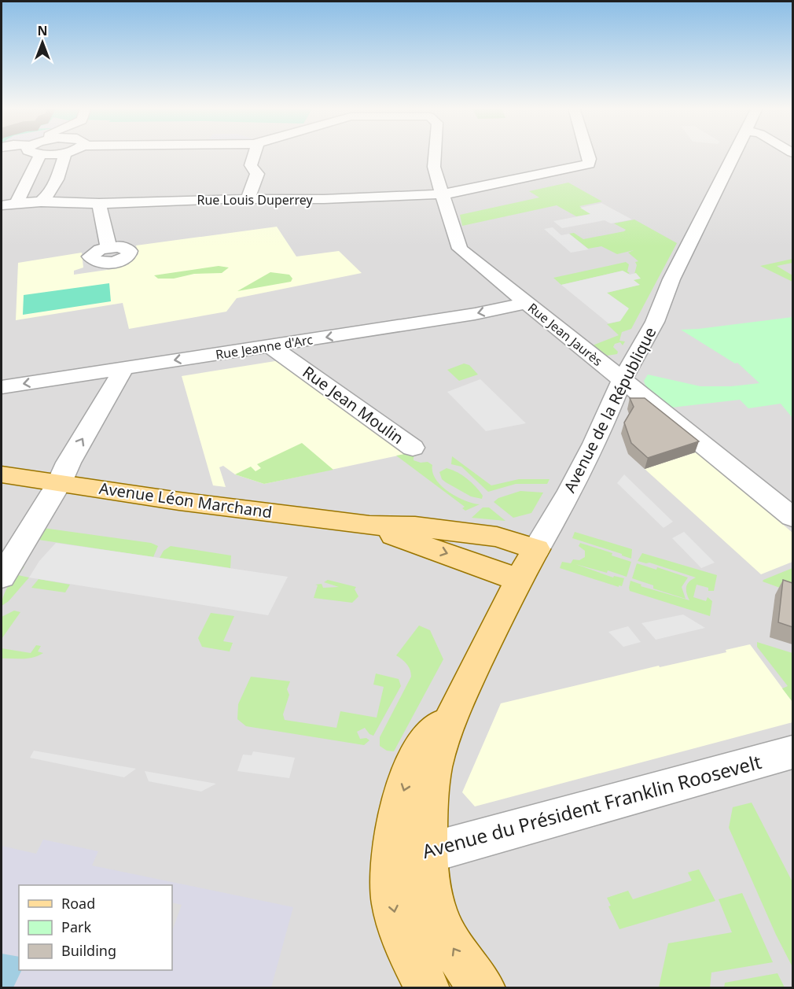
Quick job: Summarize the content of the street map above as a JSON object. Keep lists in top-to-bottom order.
{
  "streets": {
    "main road": ["Avenue de la République", "Avenue Léon Marchand"],
    "street": [
      "Rue Louis Duperrey",
      "Rue Jean Jaurès",
      "Rue Jeanne d'Arc",
      "Rue Jean Moulin",
      "Avenue du Président Franklin Roosevelt"
    ]
  },
  "crossings": [
    ["Rue Louis Duperrey", "Rue Jean Jaurès"],
    ["Rue Jean Jaurès", "Rue Jeanne d'Arc"],
    ["Rue Jean Jaurès", "Avenue de la République"],
    ["Rue Jeanne d'Arc", "Rue Jean Moulin"],
    ["Avenue de la République", "Avenue Léon Marchand"],
    ["Avenue de la République", "Avenue du Président Franklin Roosevelt"]
  ],
  "one_way": ["Rue Jeanne d'Arc"],
  "legend": ["Road", "Park", "Building"],
  "north": "top"
}
